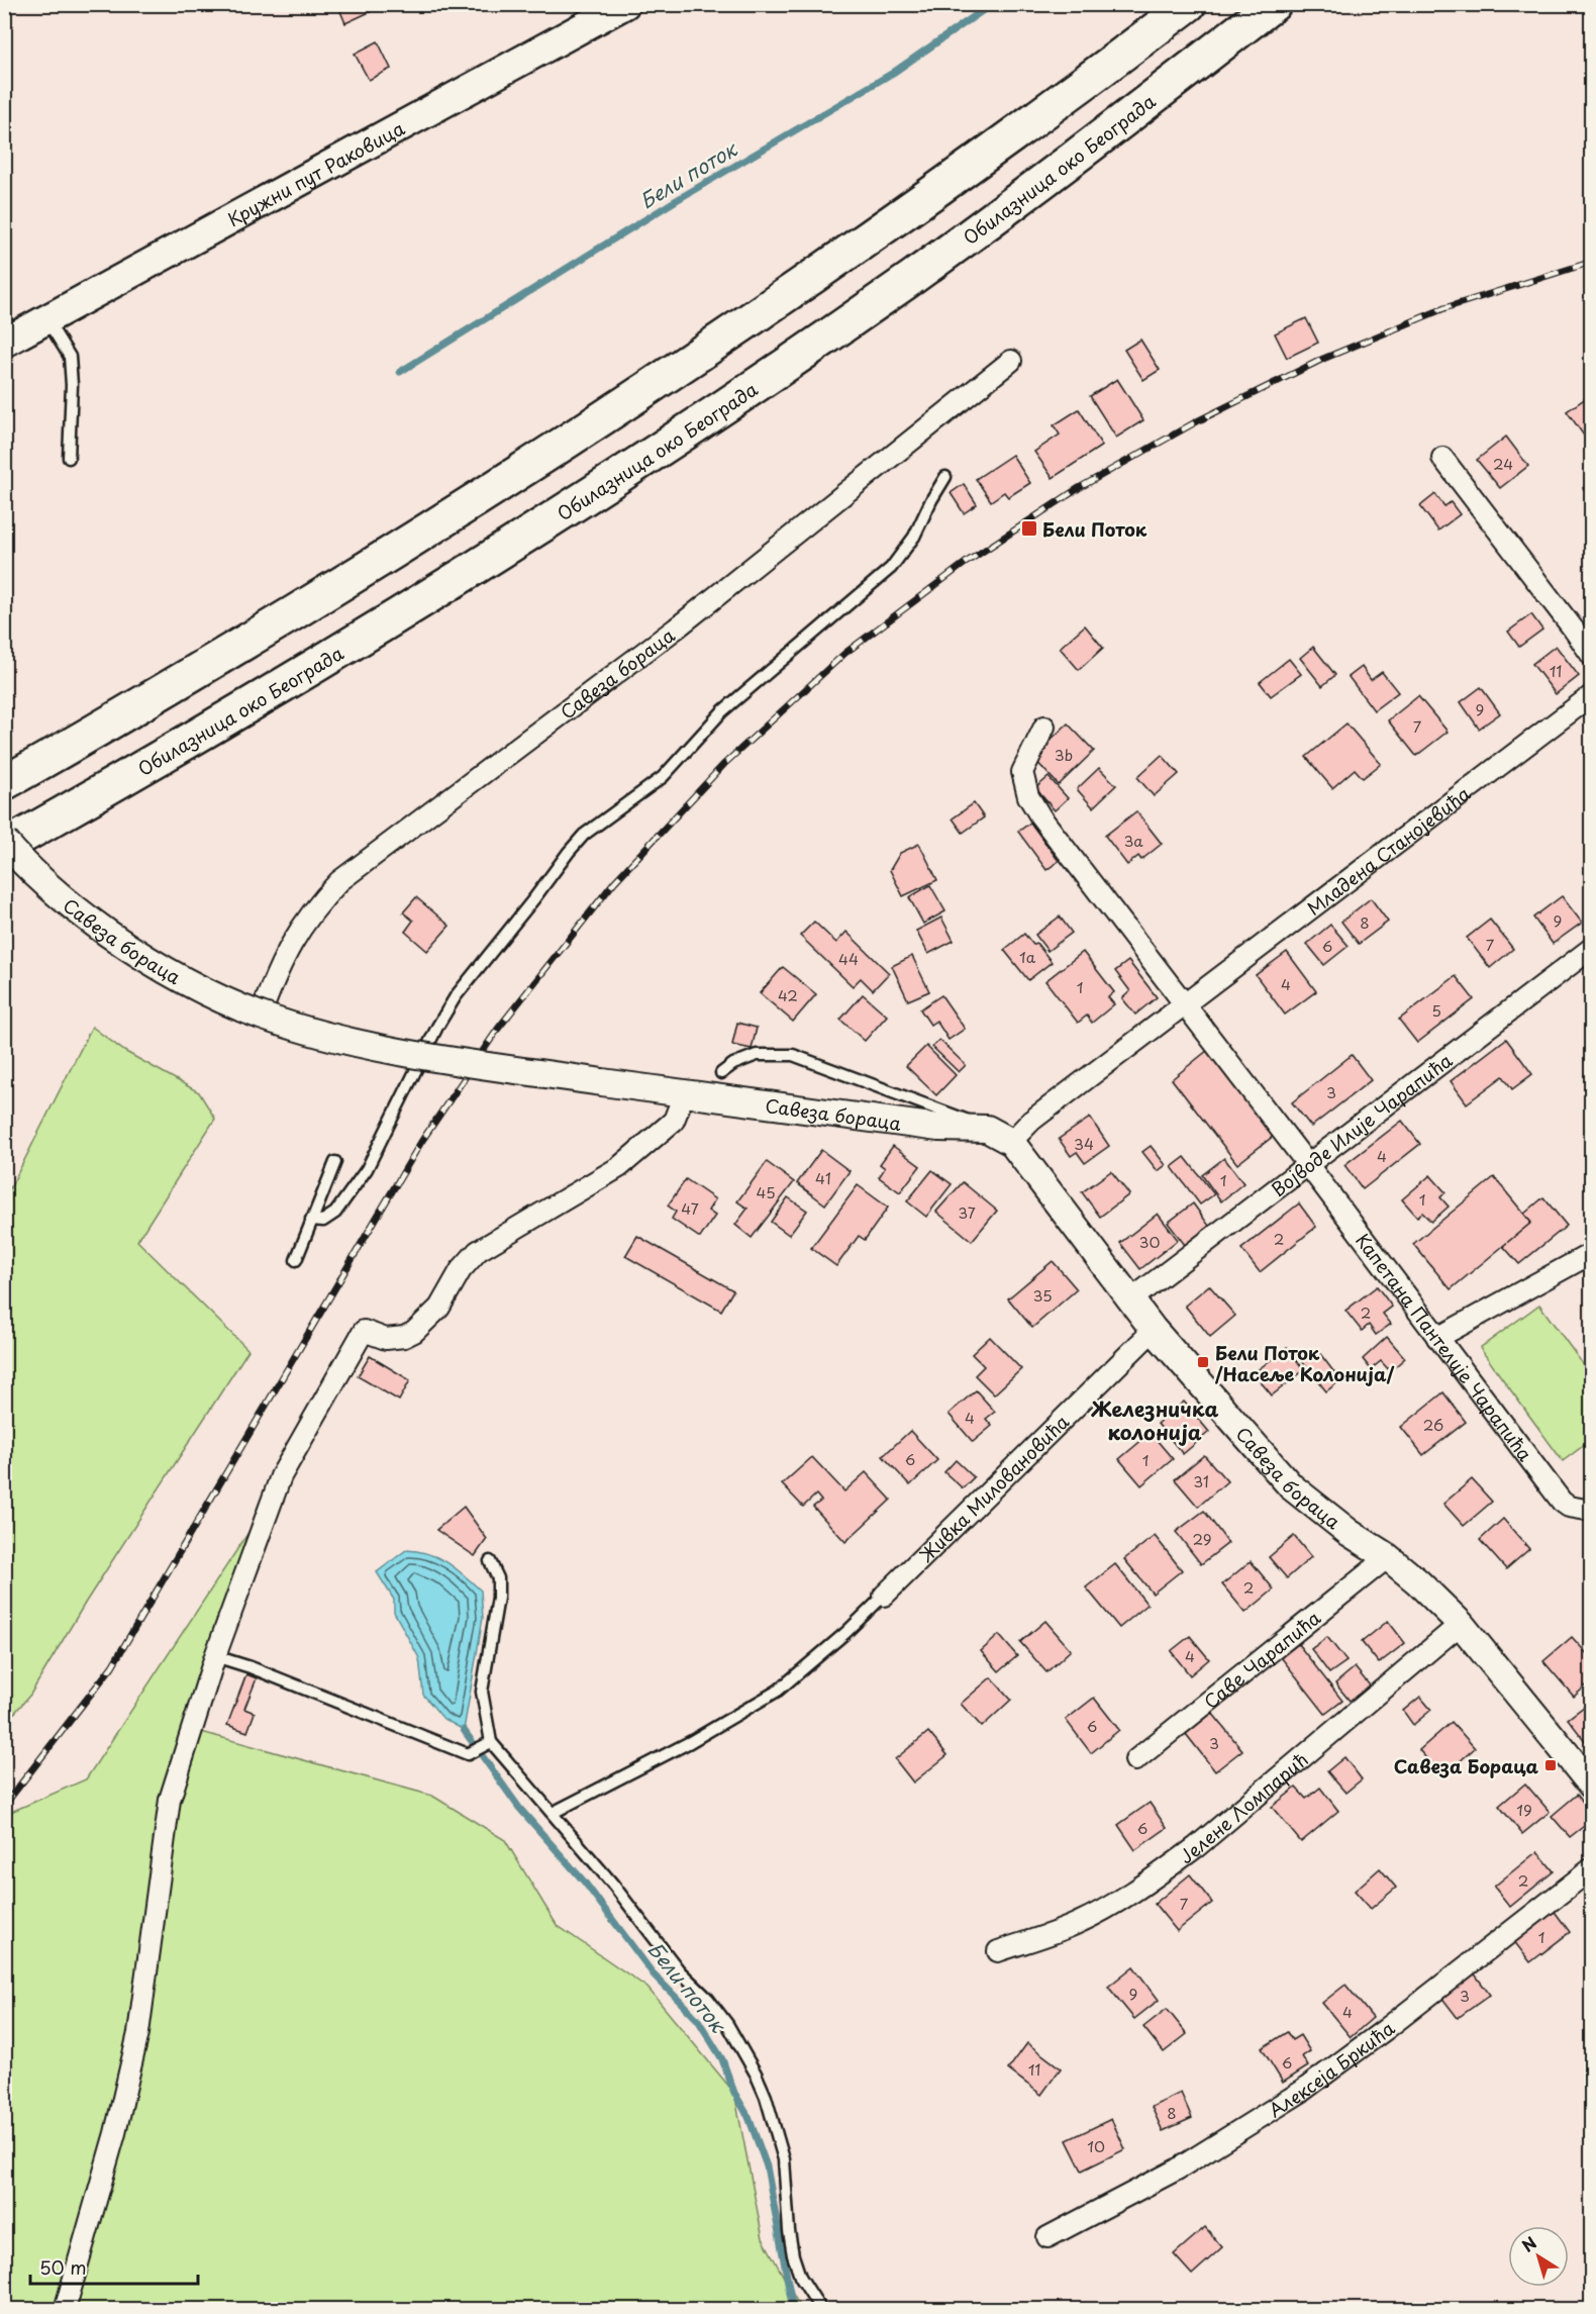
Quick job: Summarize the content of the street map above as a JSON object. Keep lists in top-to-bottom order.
{
  "streets": {
    "highway": ["Обилазница око Београда"],
    "main road": ["Кружни пут Раковица"],
    "street": [
      "Савеза бораца",
      "Младена Станојевића",
      "Војводе Илије Чарапића",
      "Капетана Пантелије Чарапића",
      "Живка Миловановића",
      "Саве Чарапића",
      "Јелене Ломпарић",
      "Алексеја Бркића"
    ]
  },
  "crossings": [
    ["Савеза бораца", "Младена Станојевића"],
    ["Савеза бораца", "Војводе Илије Чарапића"],
    ["Савеза бораца", "Живка Миловановића"],
    ["Савеза бораца", "Саве Чарапића"],
    ["Савеза бораца", "Јелене Ломпарић"],
    ["Младена Станојевића", "Капетана Пантелије Чарапића"],
    ["Војводе Илије Чарапића", "Капетана Пантелије Чарапића"]
  ],
  "districts": ["Железничка колонија"],
  "water": ["Бели поток"],
  "places": {
    "transit": ["Бели Поток", "Бели Поток /Насеље Колонија/", "Савеза Бораца"]
  },
  "house_numbers": [
    "24",
    "11",
    "9",
    "7",
    "3b",
    "3a",
    "9",
    "8",
    "7",
    "6",
    "1a",
    "44",
    "4",
    "1",
    "42",
    "5",
    "3",
    "34",
    "4",
    "41",
    "1",
    "45",
    "1",
    "47",
    "37",
    "2",
    "30",
    "35",
    "2",
    "4",
    "26",
    "6",
    "1",
    "31",
    "29",
    "2",
    "4",
    "6",
    "3",
    "19",
    "6",
    "2",
    "7",
    "1",
    "9",
    "3",
    "4",
    "6",
    "11",
    "8",
    "10"
  ],
  "scale_bar": "50 m",
  "north": "top left"
}
